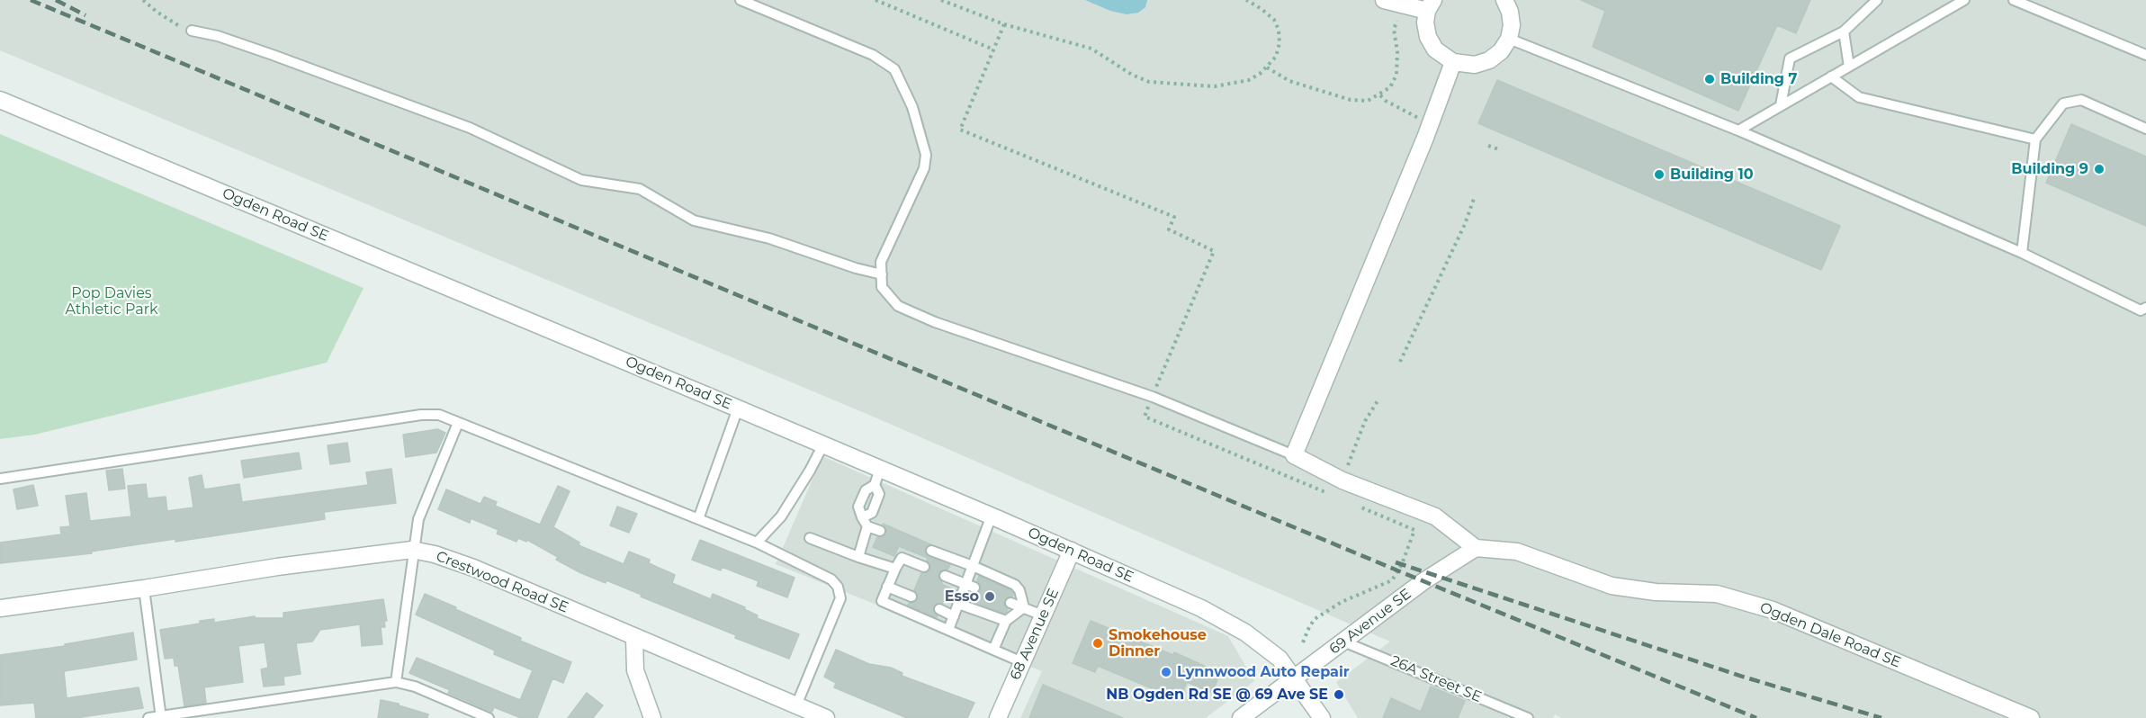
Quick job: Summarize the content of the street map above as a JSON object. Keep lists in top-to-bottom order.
{
  "streets": {
    "street": [
      "Ogden Road SE",
      "Crestwood Road SE",
      "69 Avenue SE",
      "68 Avenue SE",
      "Ogden Dale Road SE"
    ],
    "lane": ["26A Street SE"]
  },
  "crossings": [
    ["Ogden Road SE", "69 Avenue SE"],
    ["Ogden Road SE", "68 Avenue SE"],
    ["69 Avenue SE", "Ogden Dale Road SE"],
    ["69 Avenue SE", "26A Street SE"]
  ],
  "parks": ["Pop Davies Athletic Park"],
  "places": [
    "Building 7",
    "Building 9",
    "Building 10",
    "Esso",
    "Smokehouse Dinner",
    "Lynnwood Auto Repair",
    "NB Ogden Rd SE @ 69 Ave SE"
  ]
}
